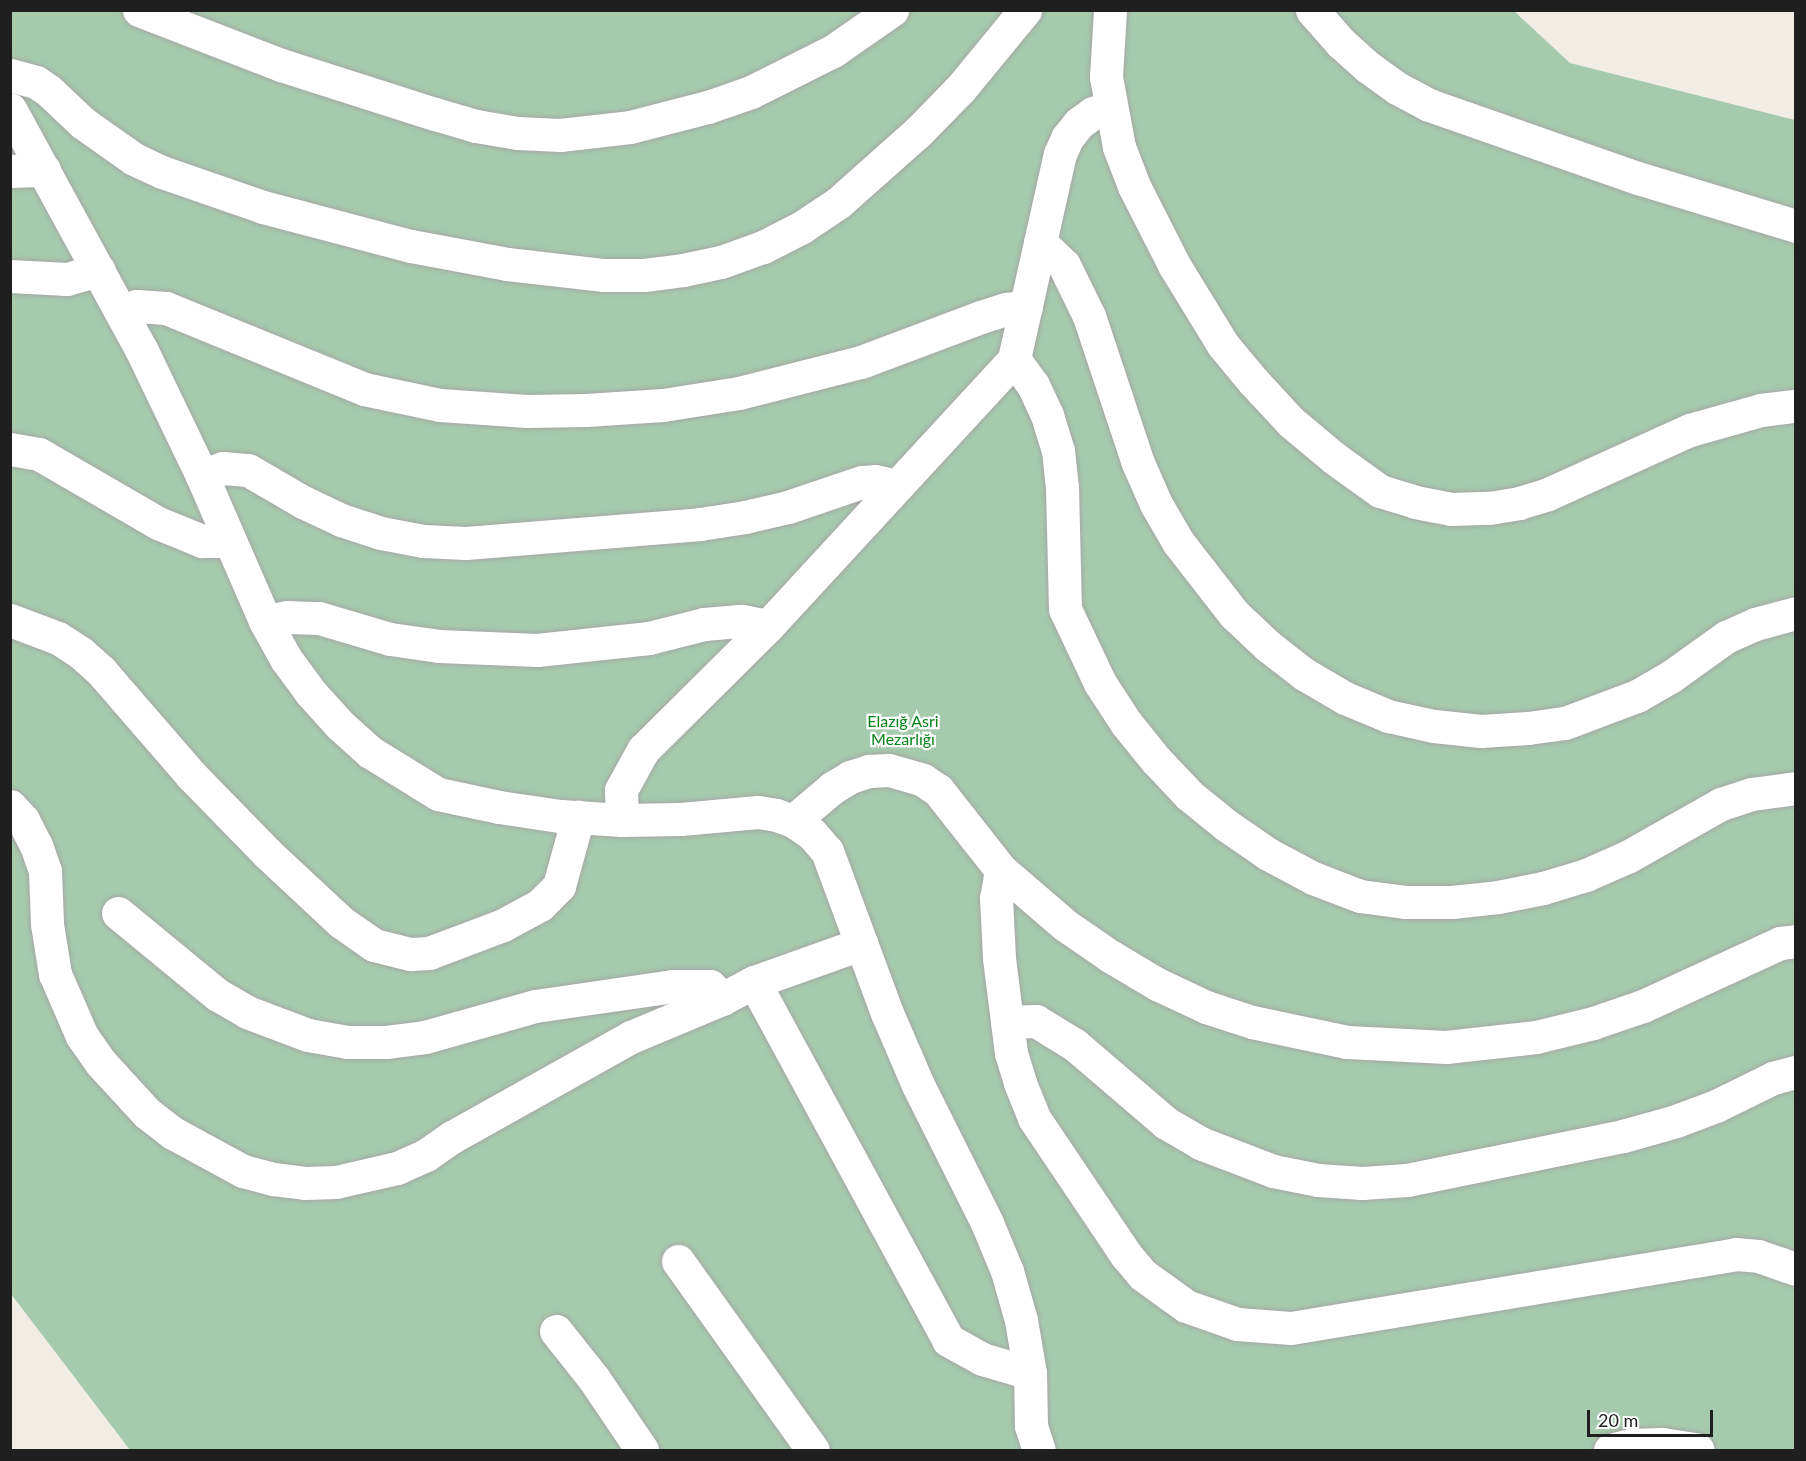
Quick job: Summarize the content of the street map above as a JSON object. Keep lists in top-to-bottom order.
{
  "parks": ["Elazığ Asri Mezarlığı"],
  "scale_bar": "20 m"
}
